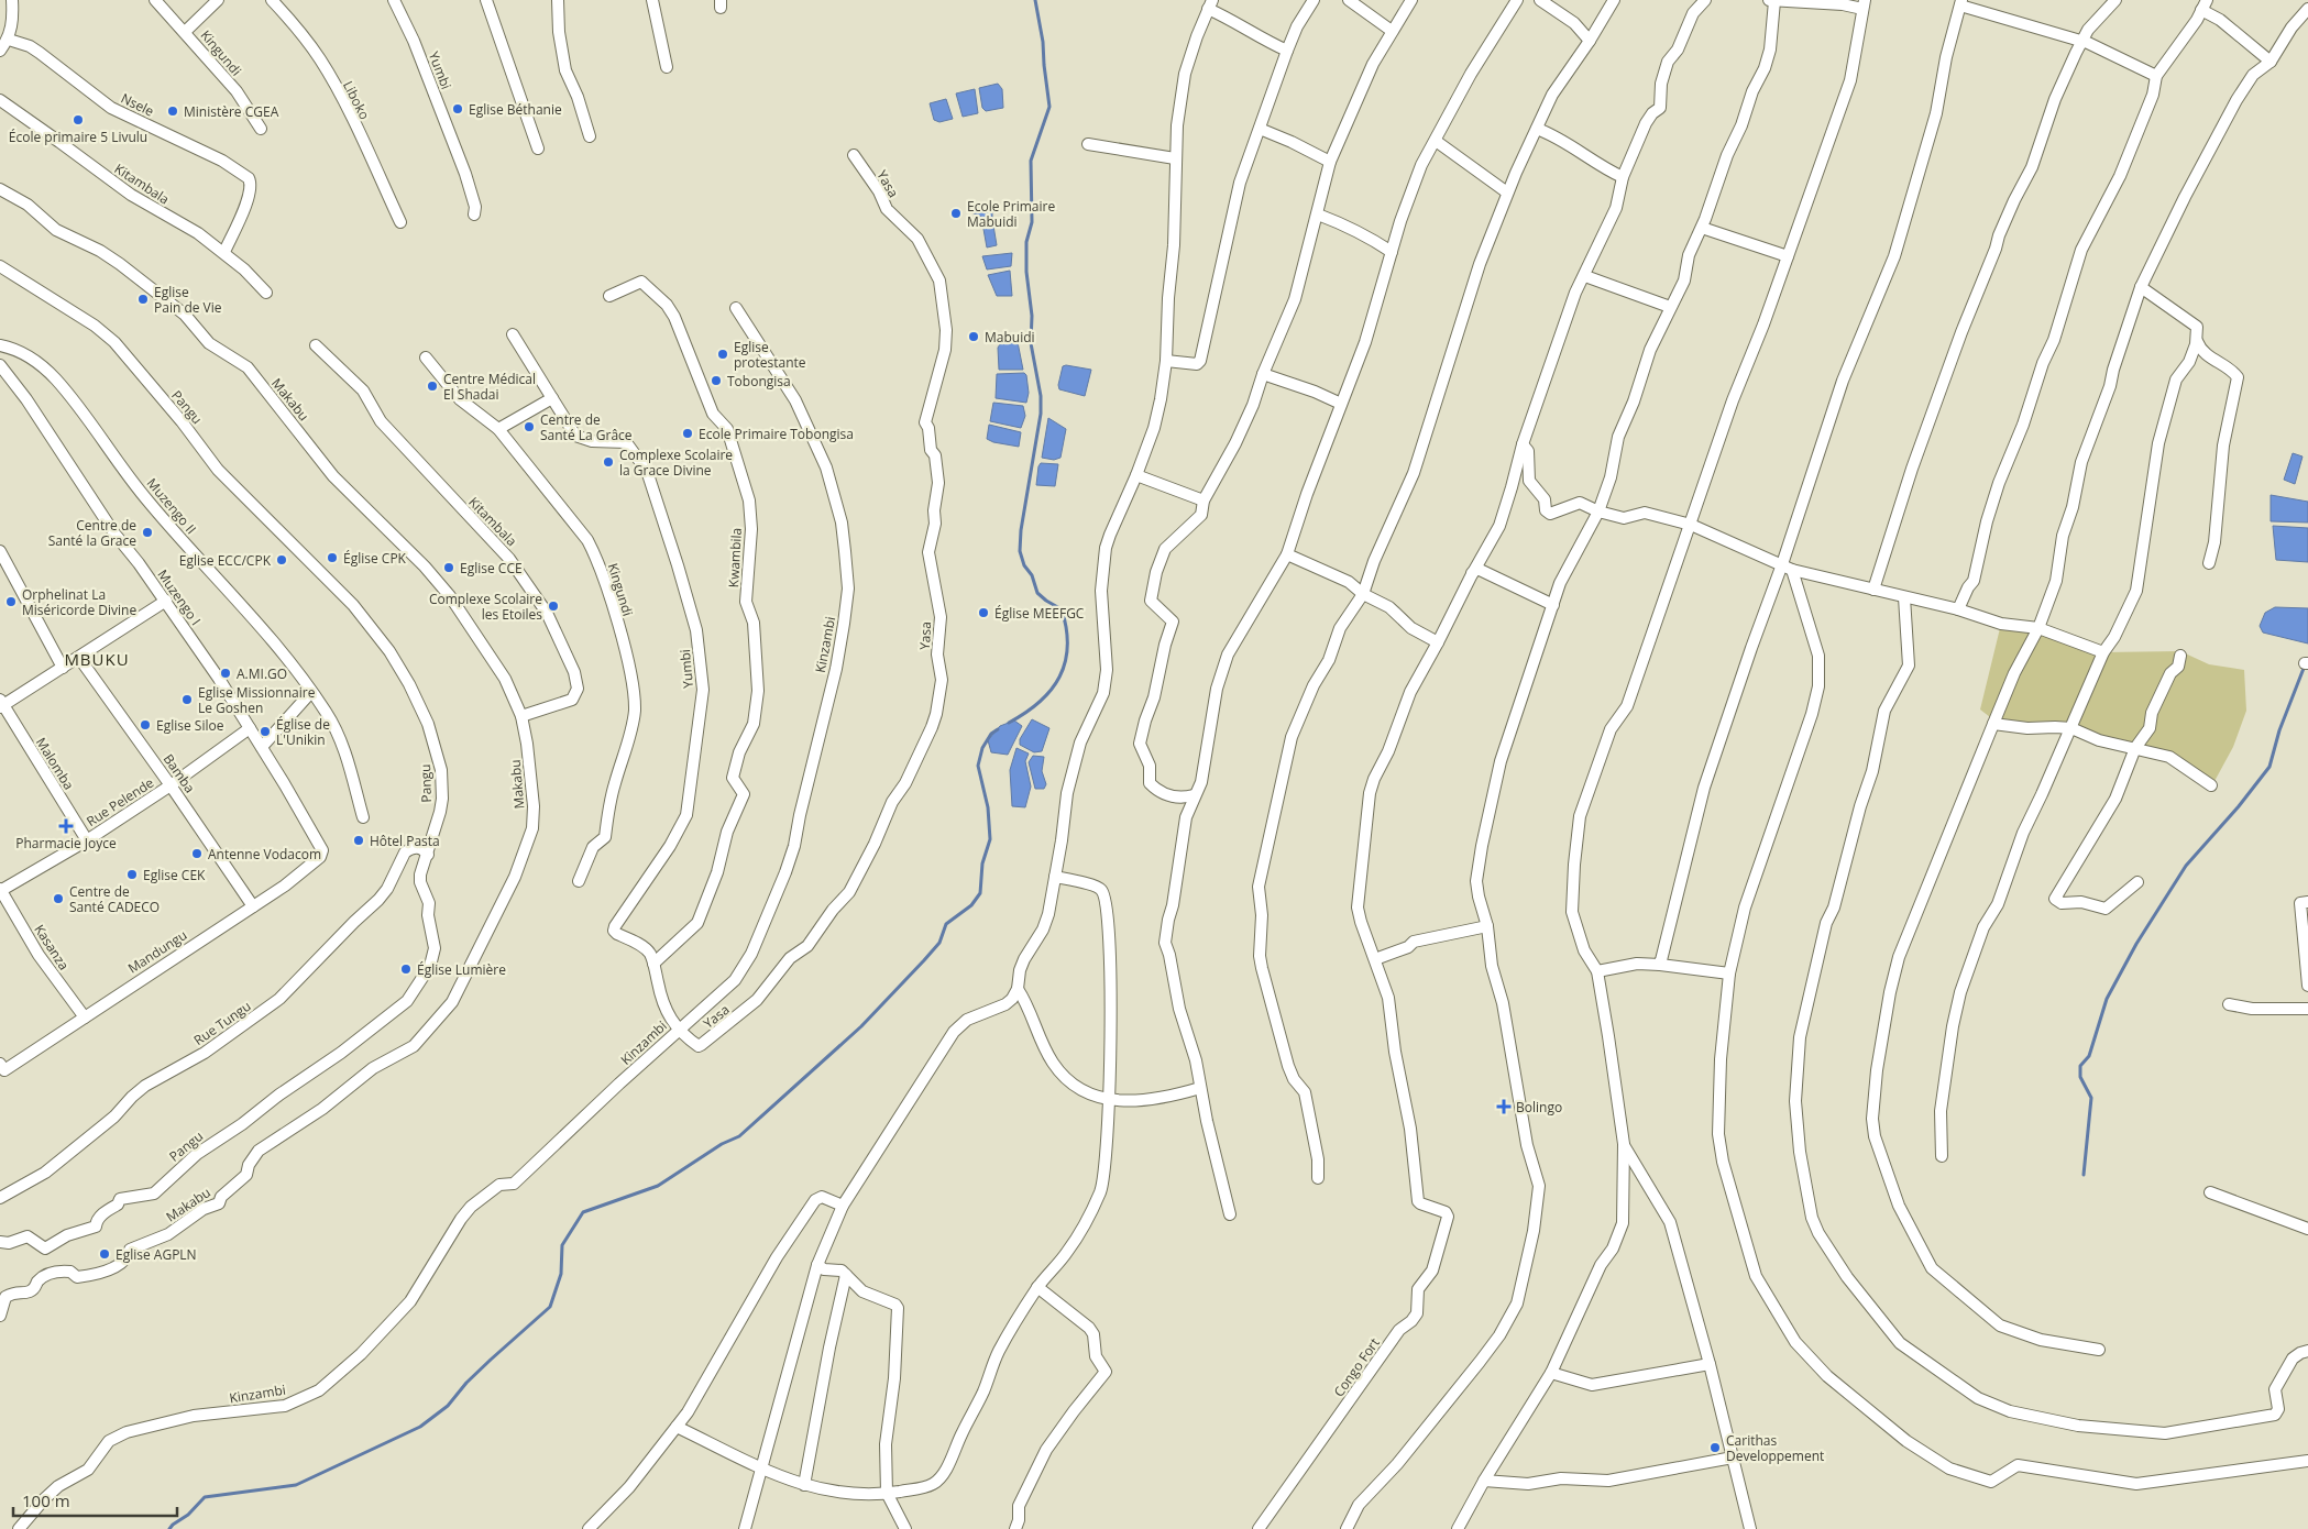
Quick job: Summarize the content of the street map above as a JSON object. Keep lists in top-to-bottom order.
{
  "streets": {
    "street": [
      "Kingundi",
      "Yumbi",
      "Liboko",
      "Nsele",
      "Kitambala",
      "Yasa",
      "Makabu",
      "Pangu",
      "Muzengo II",
      "Kwambila",
      "Muzengo I",
      "Kinzambi",
      "Malomba",
      "Bamba",
      "Rue Pelende",
      "Kasanza",
      "Mandungu",
      "Rue Tungu",
      "Congo Fort"
    ]
  },
  "crossings": [
    ["Yumbi", "Yasa"],
    ["Yumbi", "Kwambila"],
    ["Yumbi", "Kinzambi"],
    ["Nsele", "Kitambala"],
    ["Kitambala", "Makabu"],
    ["Yasa", "Kinzambi"],
    ["Pangu", "Rue Tungu"],
    ["Muzengo I", "Rue Pelende"],
    ["Muzengo I", "Mandungu"],
    ["Malomba", "Rue Pelende"],
    ["Bamba", "Rue Pelende"],
    ["Bamba", "Mandungu"],
    ["Rue Pelende", "Kasanza"],
    ["Kasanza", "Mandungu"]
  ],
  "districts": ["MBUKU"],
  "places": {
    "other": [
      "Eglise Béthanie",
      "Ministère CGEA",
      "École primaire 5 Livulu",
      "Ecole Primaire Mabuidi",
      "Eglise Pain de Vie",
      "Mabuidi",
      "Eglise protestante",
      "Tobongisa",
      "Centre Médical El Shadai",
      "Centre de Santé La Grâce",
      "Ecole Primaire Tobongisa",
      "Complexe Scolaire la Grace Divine",
      "Centre de Santé la Grace",
      "Église CPK",
      "Eglise ECC/CPK",
      "Eglise CCE",
      "Orphelinat La Miséricorde Divine",
      "Complexe Scolaire les Etoiles",
      "Église MEEFGC",
      "A.MI.GO",
      "Eglise Missionnaire Le Goshen",
      "Eglise Siloe",
      "Église de L'Unikin",
      "Hôtel Pasta",
      "Antenne Vodacom",
      "Eglise CEK",
      "Centre de Santé CADECO",
      "Église Lumière",
      "Eglise AGPLN",
      "Carithas Developpement"
    ],
    "health": ["Pharmacie Joyce", "Bolingo"]
  },
  "scale_bar": "100 m"
}
